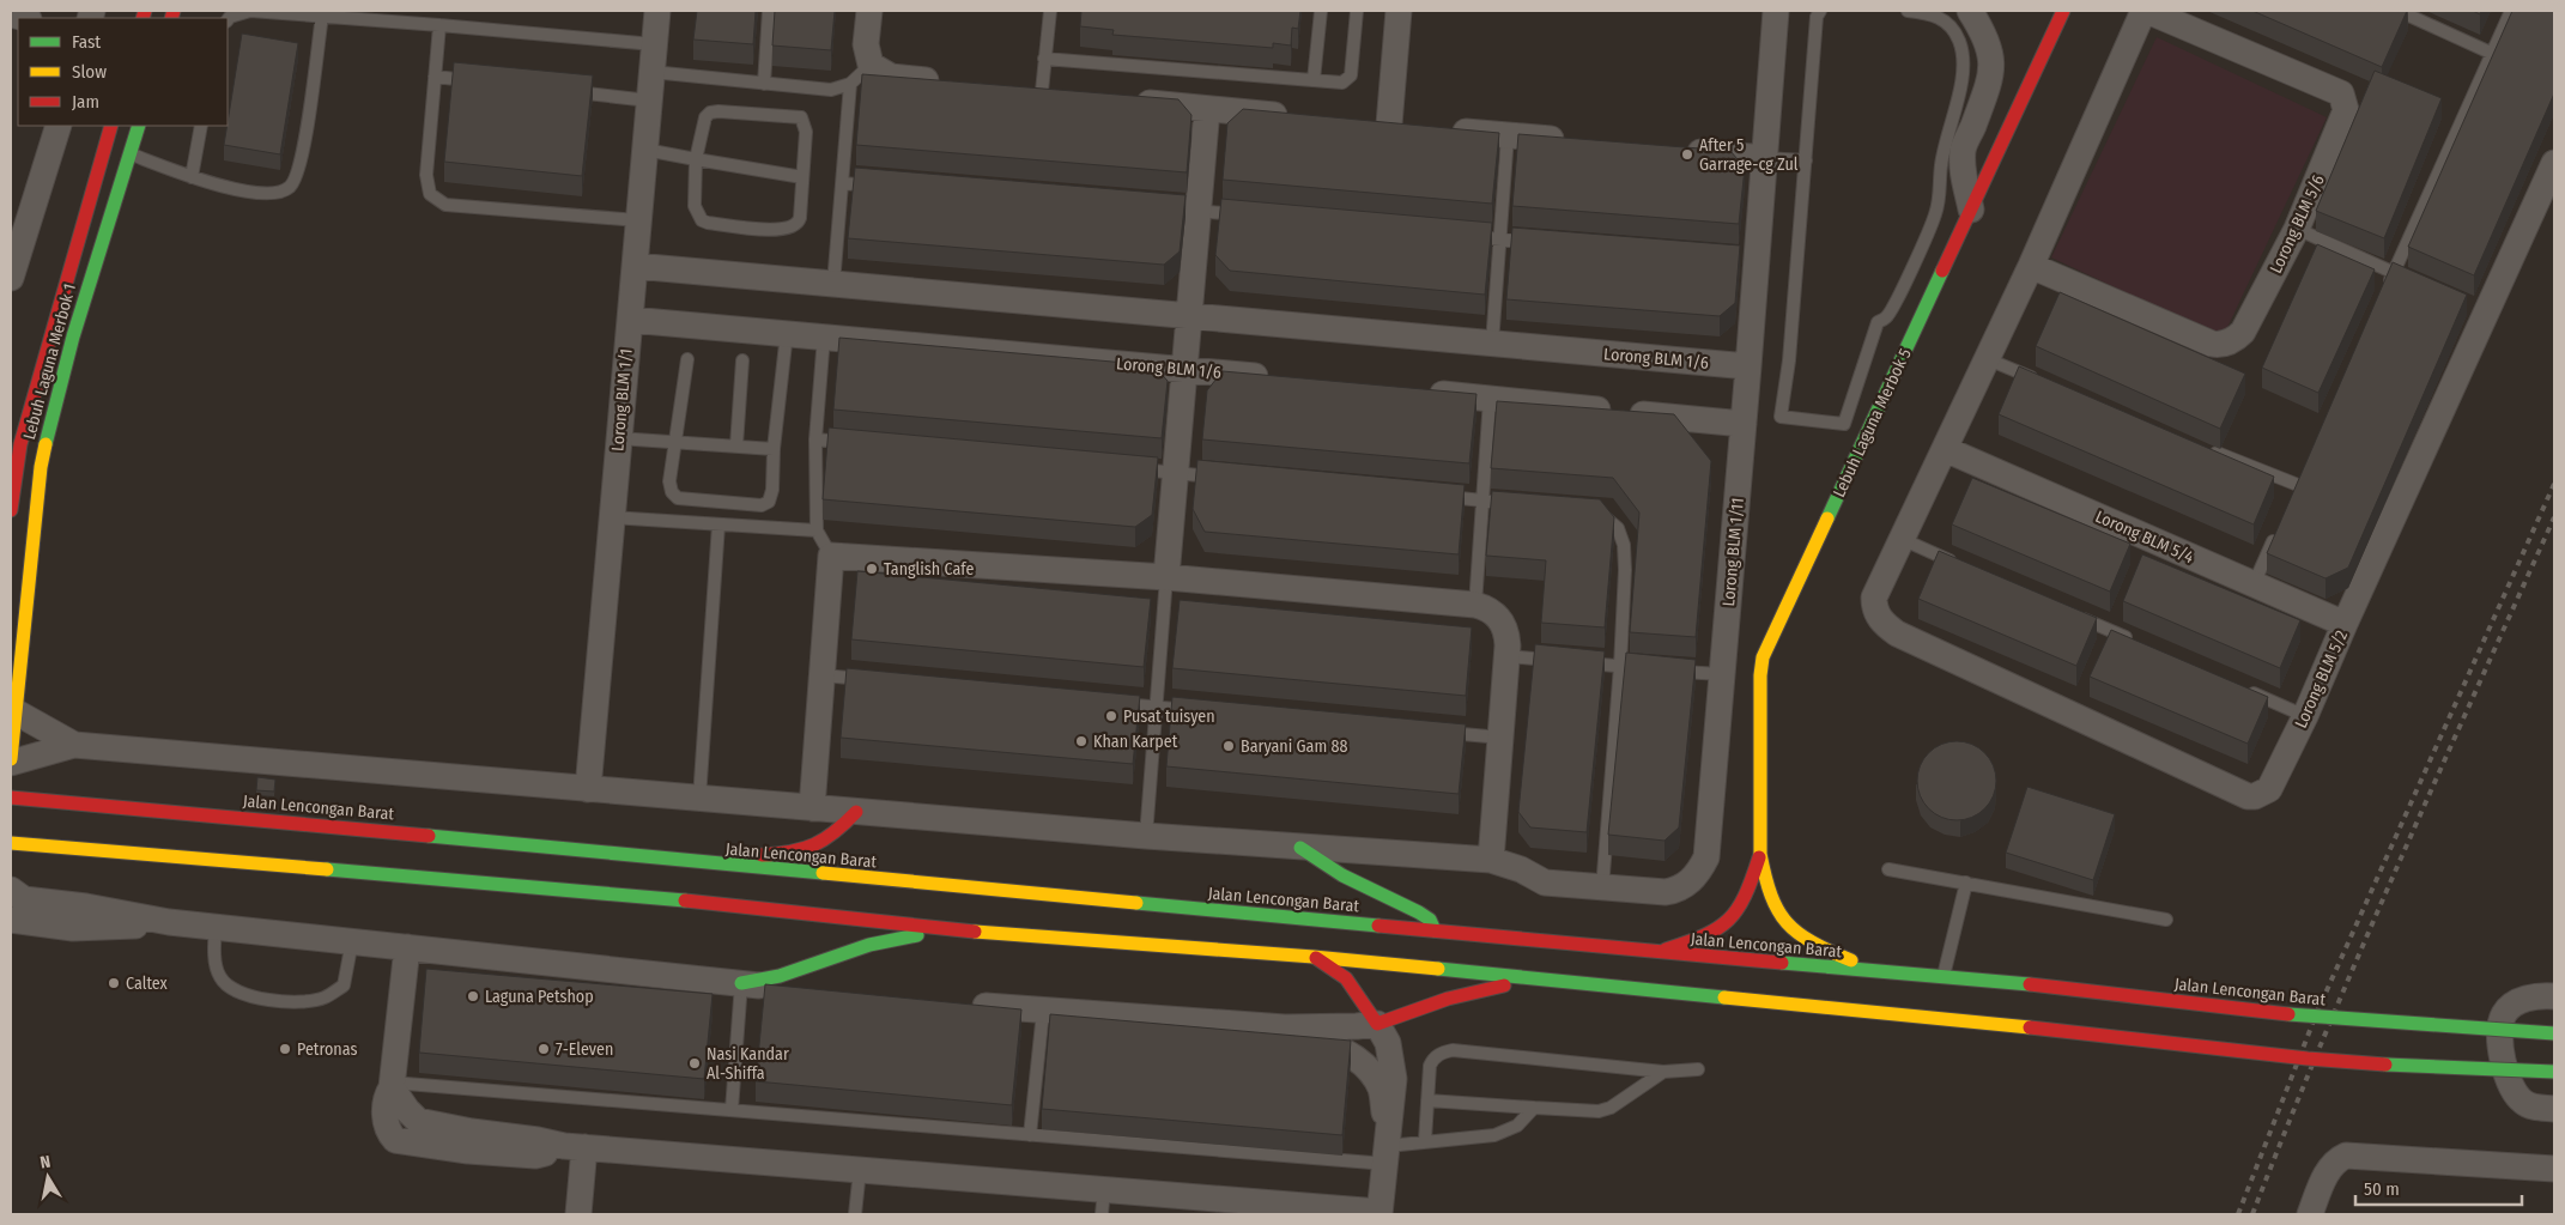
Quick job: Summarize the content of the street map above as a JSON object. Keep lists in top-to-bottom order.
{
  "streets": {
    "main road": ["Lebuh Laguna Merbok 1", "Lebuh Laguna Merbok 5", "Jalan Lencongan Barat"],
    "street": [
      "Lorong BLM 5/6",
      "Lorong BLM 1/6",
      "Lorong BLM 1/1",
      "Lorong BLM 5/4",
      "Lorong BLM 1/11",
      "Lorong BLM 5/2"
    ]
  },
  "crossings": [
    ["Lorong BLM 1/6", "Lorong BLM 1/1"],
    ["Lorong BLM 1/6", "Lorong BLM 1/11"],
    ["Lorong BLM 1/1", "Lorong BLM 1/11"],
    ["Lorong BLM 5/4", "Lorong BLM 5/2"]
  ],
  "places": [
    "After 5 Garrage-cg Zul",
    "Tanglish Cafe",
    "Pusat tuisyen",
    "Khan Karpet",
    "Baryani Gam 88",
    "Caltex",
    "Laguna Petshop",
    "Petronas",
    "7-Eleven",
    "Nasi Kandar Al-Shiffa"
  ],
  "legend": ["Fast", "Slow", "Jam"],
  "scale_bar": "50 m",
  "north": "top"
}
